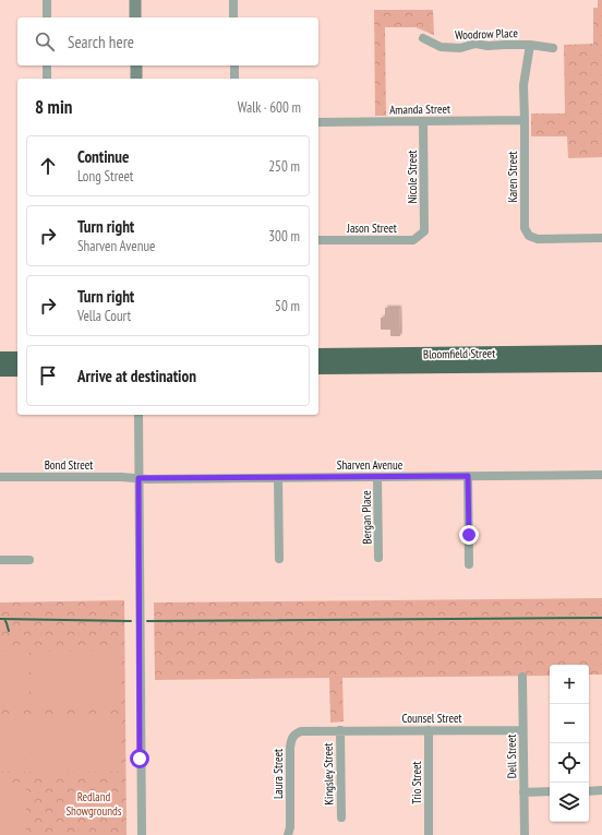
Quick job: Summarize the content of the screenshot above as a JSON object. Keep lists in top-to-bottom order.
{
  "streets": {
    "highway": ["Bloomfield Street"],
    "street": [
      "Woodrow Place",
      "Amanda Street",
      "Nicole Street",
      "Karen Street",
      "Jason Street",
      "Bond Street",
      "Sharven Avenue",
      "Bergan Place",
      "Counsel Street",
      "Dell Street",
      "Laura Street",
      "Kingsley Street",
      "Trio Street"
    ]
  },
  "crossings": [
    ["Woodrow Place", "Karen Street"],
    ["Amanda Street", "Nicole Street"],
    ["Amanda Street", "Karen Street"],
    ["Nicole Street", "Jason Street"],
    ["Bond Street", "Sharven Avenue"],
    ["Sharven Avenue", "Bergan Place"],
    ["Counsel Street", "Dell Street"],
    ["Counsel Street", "Laura Street"],
    ["Counsel Street", "Kingsley Street"],
    ["Counsel Street", "Trio Street"],
    ["Laura Street", "Kingsley Street"]
  ],
  "parks": ["Redland Showgrounds"],
  "page": {
    "search": "Search here",
    "heading": ["8 min", "Walk · 600 m"],
    "list": [
      ["Continue", "Long Street", "250 m"],
      ["Turn right", "Sharven Avenue", "300 m"],
      ["Turn right", "Vella Court", "50 m"],
      "Arrive at destination"
    ],
    "map_buttons": ["+", "−"]
  }
}
